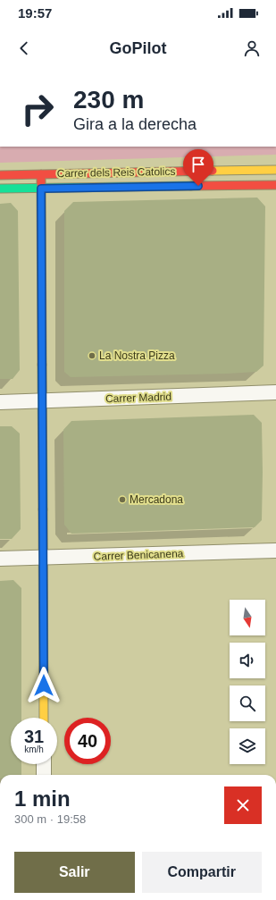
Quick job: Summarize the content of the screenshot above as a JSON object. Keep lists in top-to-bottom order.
{
  "streets": {
    "street": ["Carrer dels Reis Catolics", "Carrer Madrid", "Carrer Benicanena"]
  },
  "places": ["La Nostra Pizza", "Mercadona"],
  "north": "bottom",
  "page": {
    "status": "19:57",
    "header": "GoPilot",
    "turn": ["230 m", "Gira a la derecha"],
    "speed": "31 km/h",
    "limit": "40",
    "heading": ["1 min", "300 m · 19:58"],
    "buttons": ["Salir", "Compartir"]
  }
}
